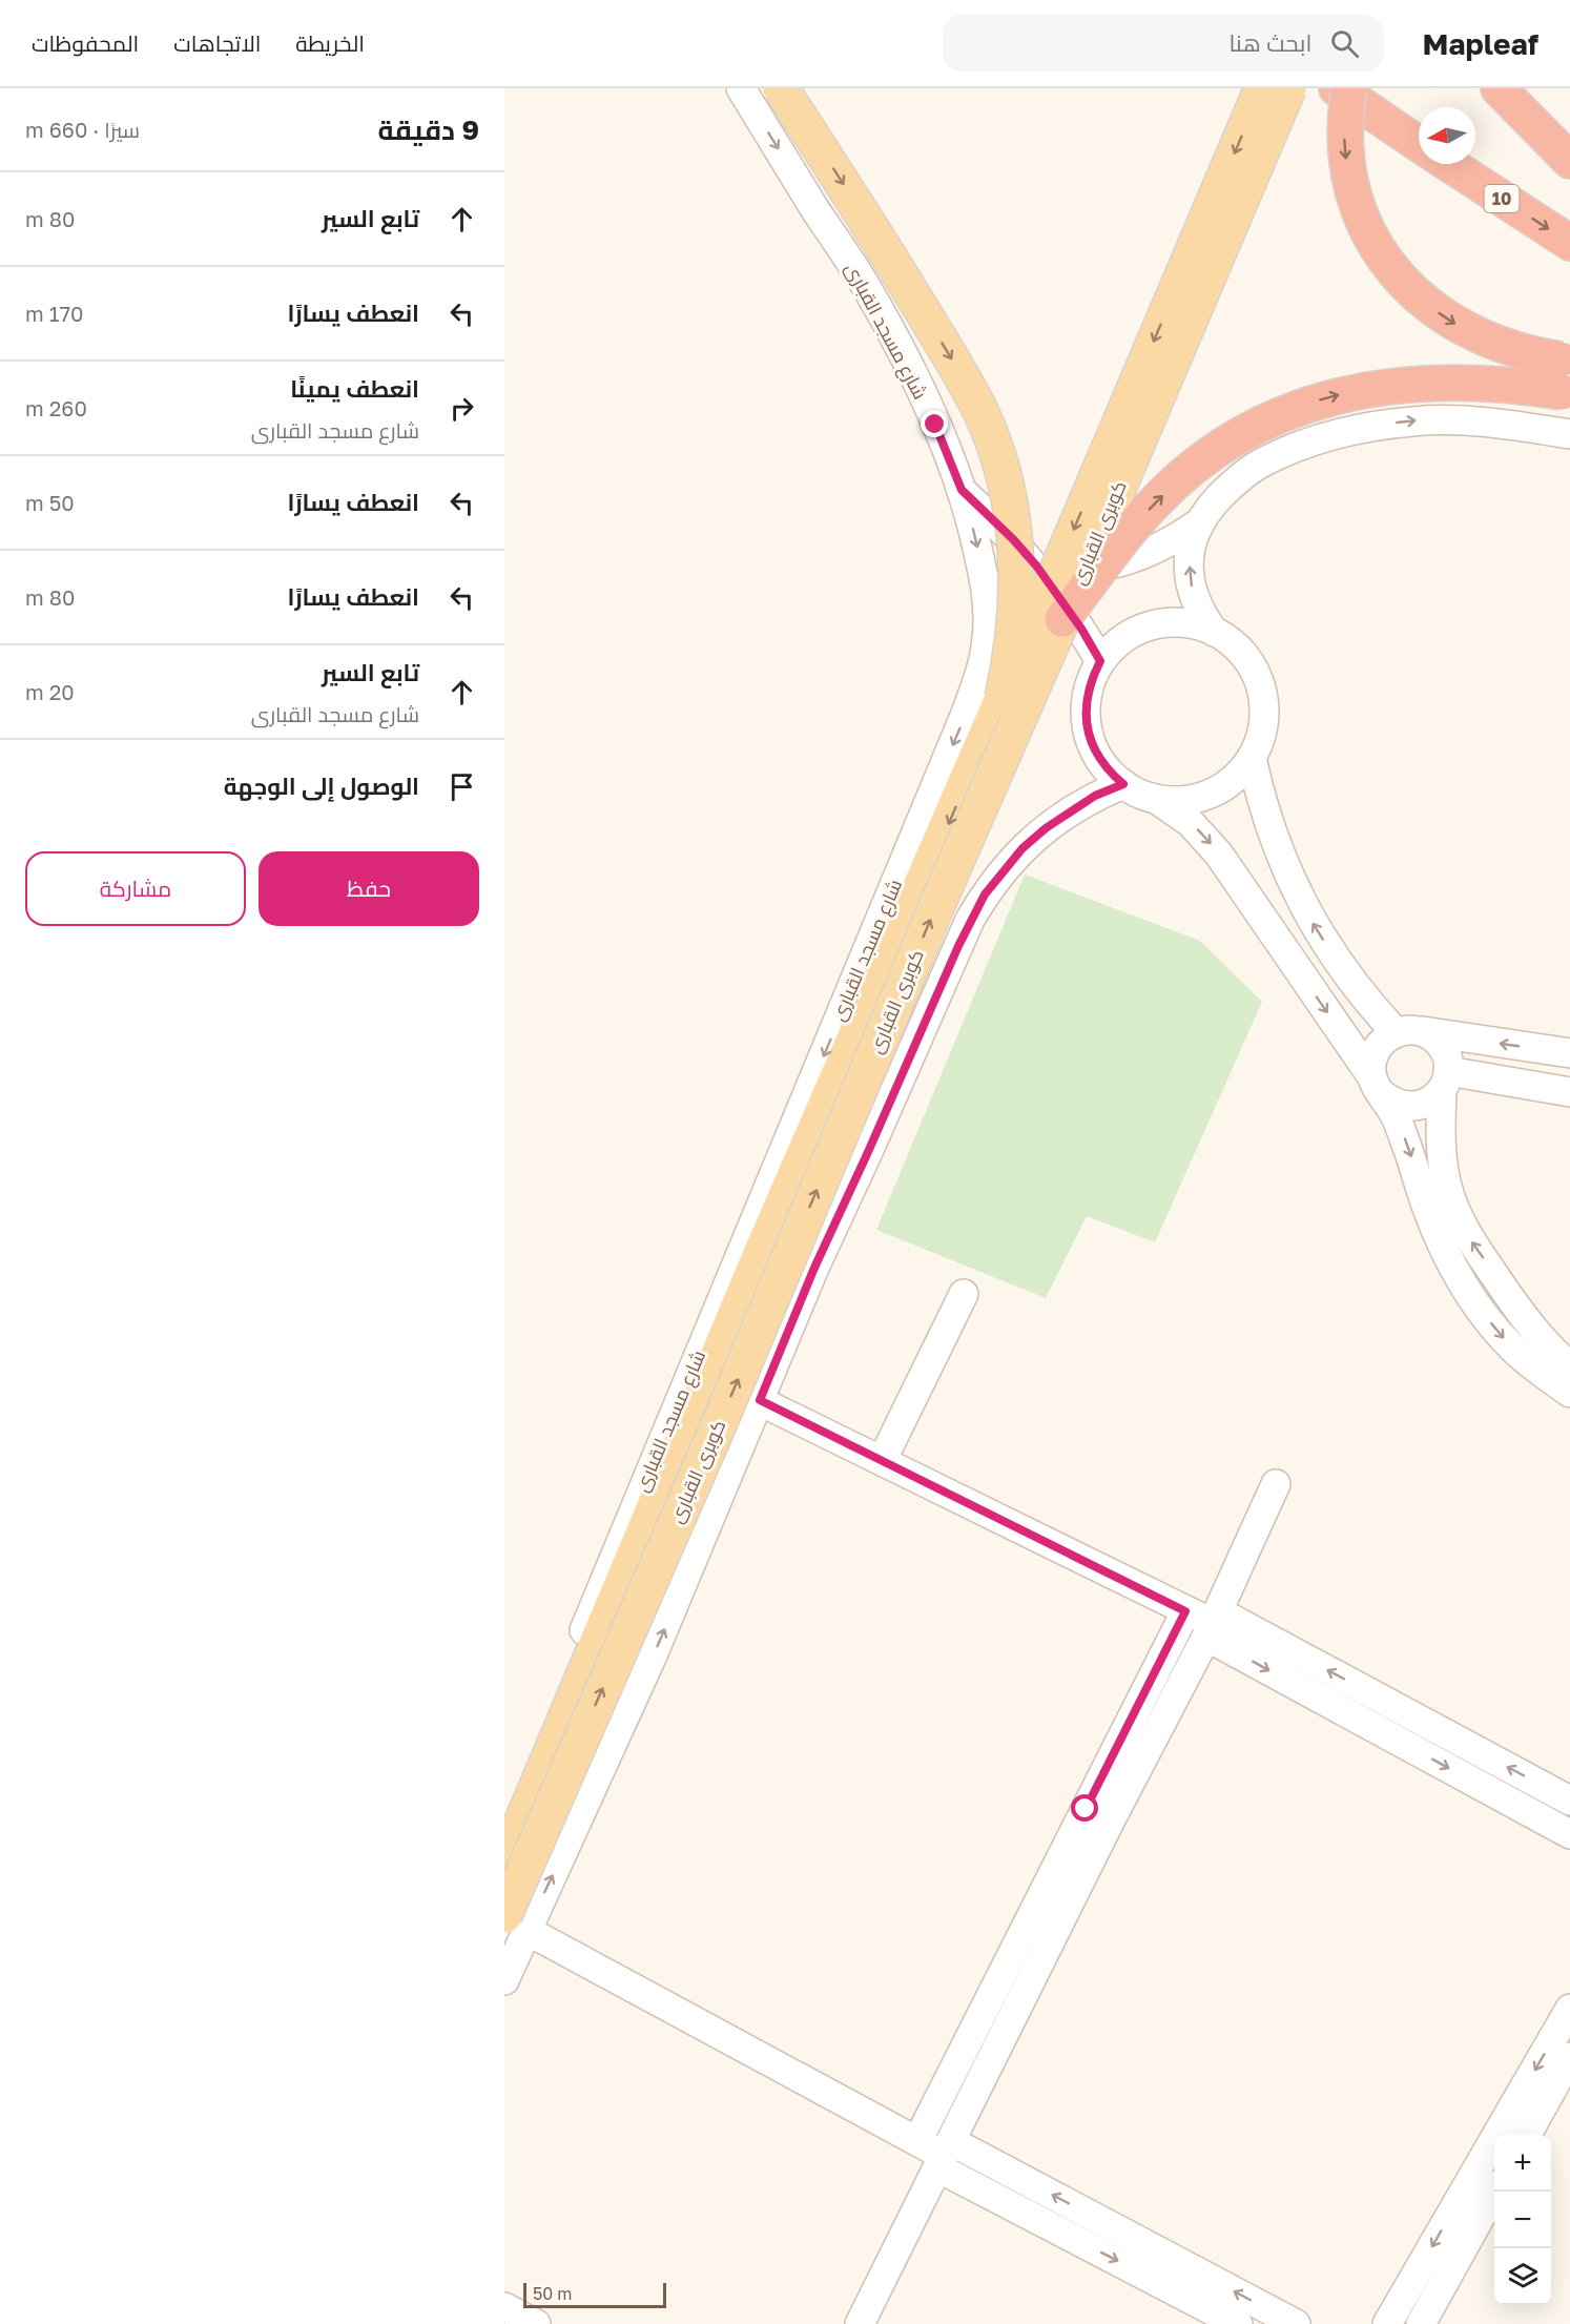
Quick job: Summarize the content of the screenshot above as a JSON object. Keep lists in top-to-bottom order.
{
  "streets": {
    "highway": ["10"],
    "main road": ["كوبرى القبارى"],
    "street": ["شارع مسجد القبارى"]
  },
  "scale_bar": "50 m",
  "north": "left",
  "page": {
    "header": "Mapleaf",
    "search": "ابحث هنا",
    "nav": ["الخريطة", "الاتجاهات", "المحفوظات"],
    "heading": ["9 دقيقة", "سيرًا · 660 m"],
    "list": [
      ["تابع السير", "80 m"],
      ["انعطف يسارًا", "170 m"],
      ["انعطف يمينًا", "شارع مسجد القبارى", "260 m"],
      ["انعطف يسارًا", "50 m"],
      ["انعطف يسارًا", "80 m"],
      ["تابع السير", "شارع مسجد القبارى", "20 m"],
      "الوصول إلى الوجهة"
    ],
    "buttons": ["حفظ", "مشاركة"],
    "map_buttons": ["+", "−"],
    "scale": "50 m"
  }
}
